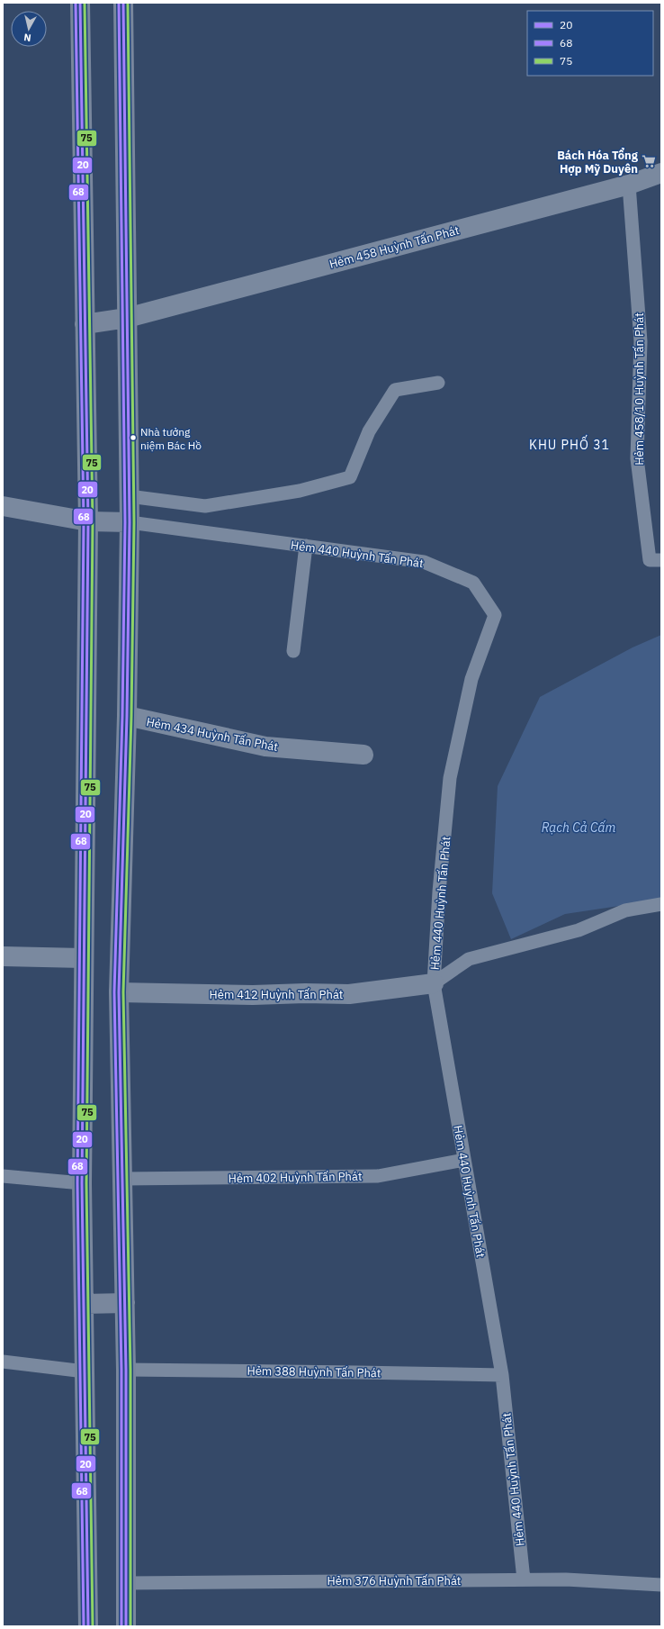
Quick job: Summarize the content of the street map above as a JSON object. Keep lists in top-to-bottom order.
{
  "streets": {
    "street": ["Hẻm 458 Huỳnh Tấn Phát", "Hẻm 434 Huỳnh Tấn Phát", "Hẻm 412 Huỳnh Tấn Phát"],
    "lane": [
      "Hẻm 458/10 Huỳnh Tấn Phát",
      "Hẻm 440 Huỳnh Tấn Phát",
      "Hẻm 402 Huỳnh Tấn Phát",
      "Hẻm 388 Huỳnh Tấn Phát",
      "Hẻm 376 Huỳnh Tấn Phát"
    ]
  },
  "crossings": [
    ["Hẻm 458 Huỳnh Tấn Phát", "Hẻm 458/10 Huỳnh Tấn Phát"],
    ["Hẻm 440 Huỳnh Tấn Phát", "Hẻm 412 Huỳnh Tấn Phát"],
    ["Hẻm 440 Huỳnh Tấn Phát", "Hẻm 402 Huỳnh Tấn Phát"],
    ["Hẻm 440 Huỳnh Tấn Phát", "Hẻm 388 Huỳnh Tấn Phát"],
    ["Hẻm 440 Huỳnh Tấn Phát", "Hẻm 376 Huỳnh Tấn Phát"]
  ],
  "districts": ["KHU PHỐ 31"],
  "water": ["Rạch Cả Cấm"],
  "places": {
    "supermarket": ["Bách Hóa Tổng Hợp Mỹ Duyên"],
    "other": ["Nhà tưởng niệm Bác Hồ"]
  },
  "lines": ["transit line 20", "transit line 68", "transit line 75"],
  "legend": ["20", "68", "75"],
  "north": "bottom"
}
